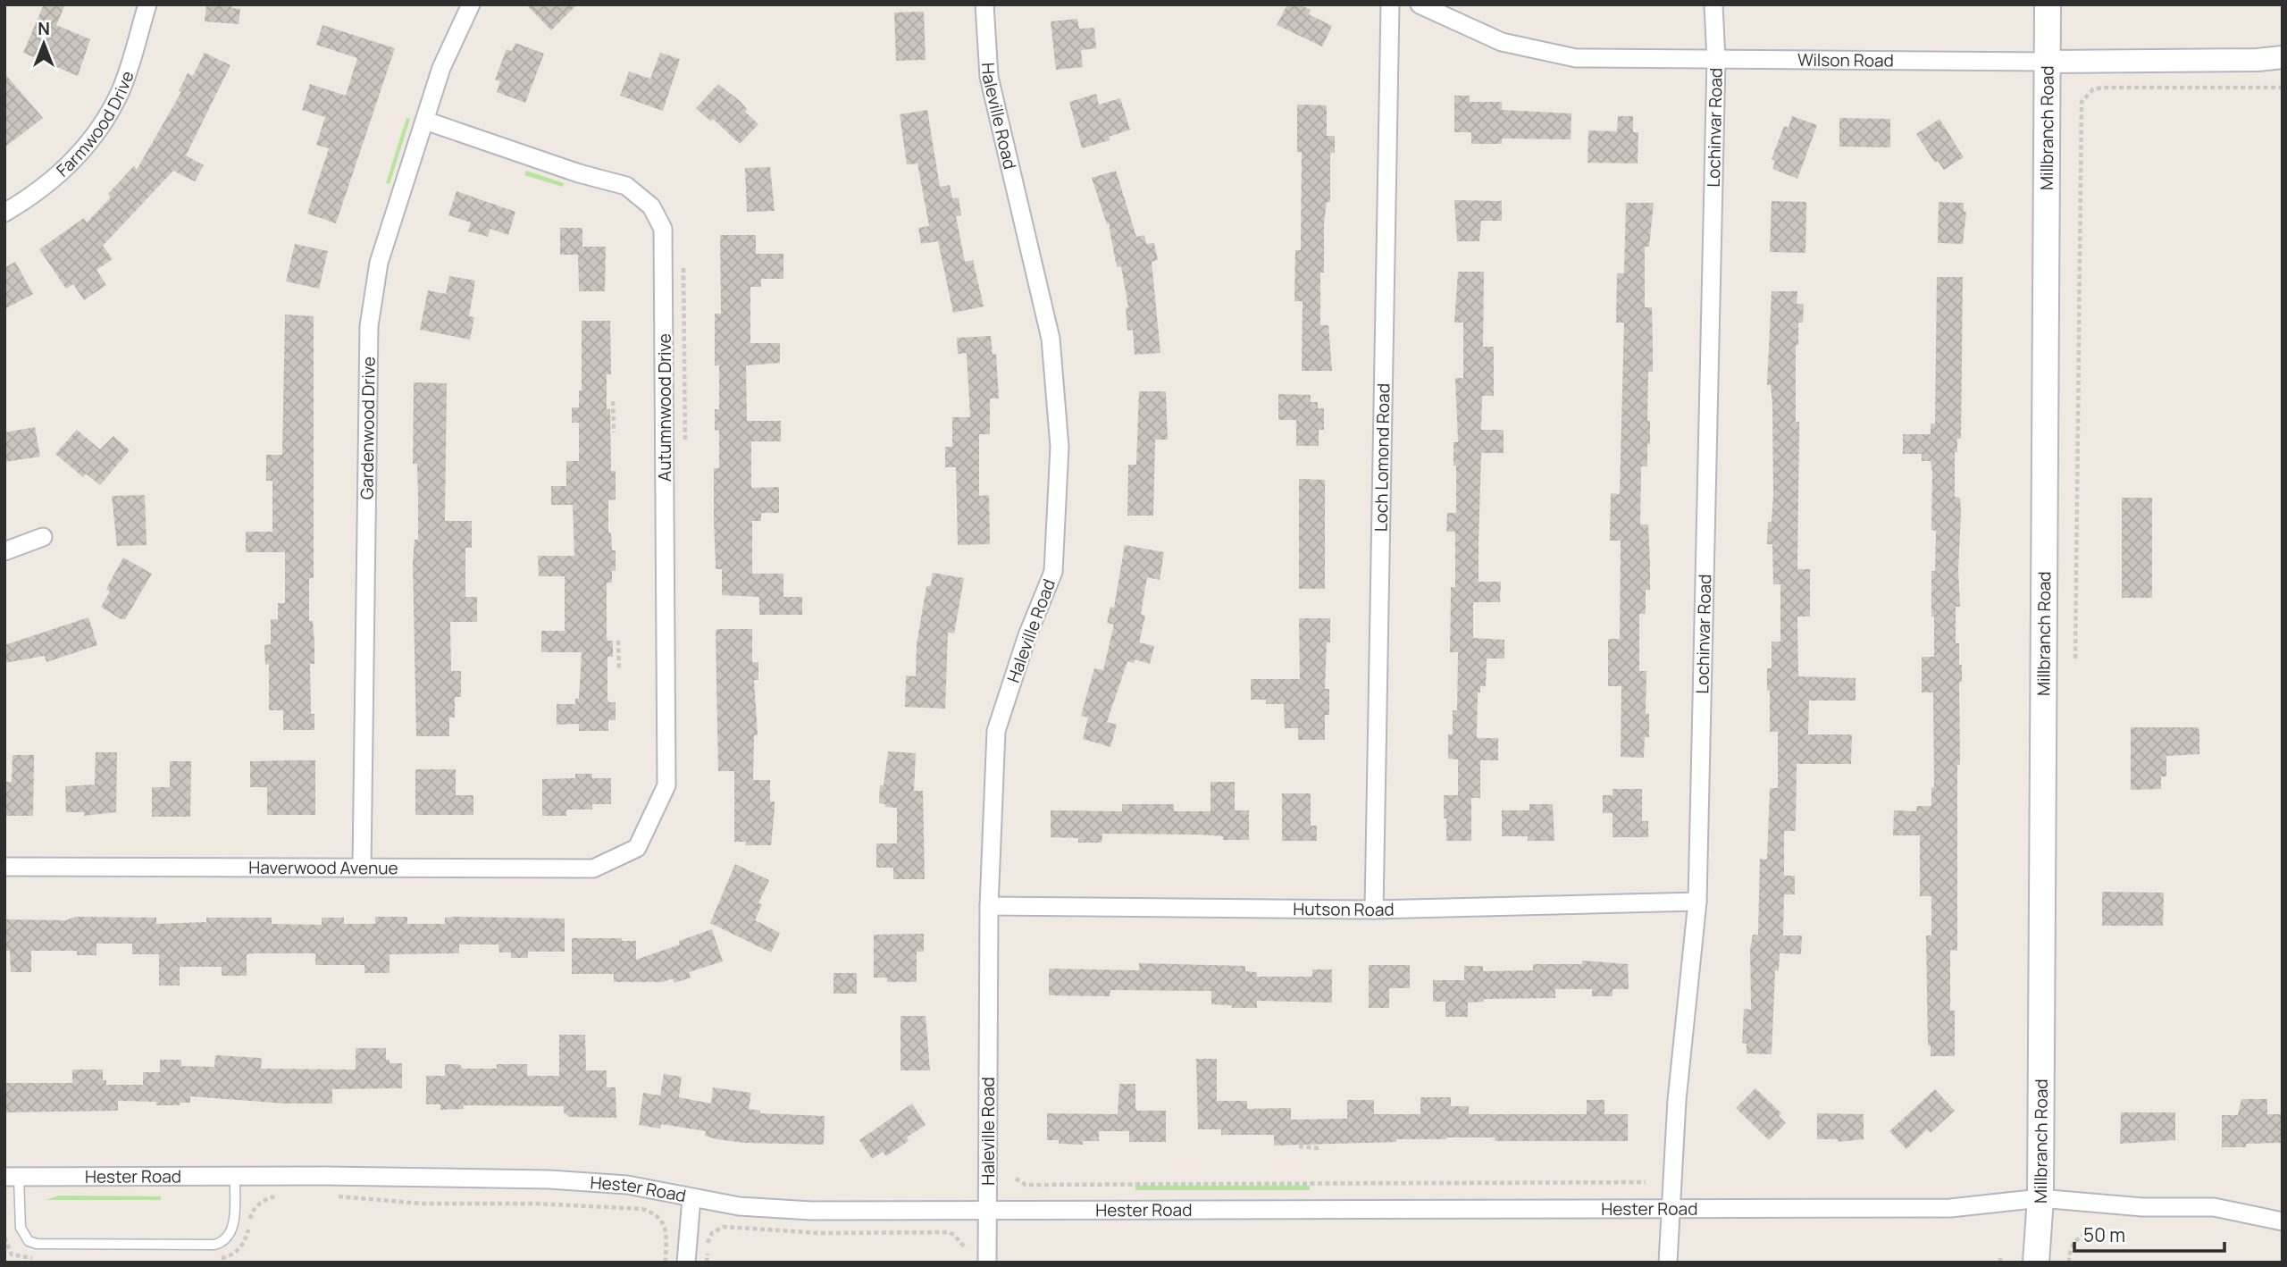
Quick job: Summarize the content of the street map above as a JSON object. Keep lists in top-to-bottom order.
{
  "streets": {
    "main road": ["Millbranch Road"],
    "street": [
      "Wilson Road",
      "Haleville Road",
      "Farmwood Drive",
      "Lochinvar Road",
      "Autumnwood Drive",
      "Gardenwood Drive",
      "Loch Lomond Road",
      "Haverwood Avenue",
      "Hutson Road",
      "Hester Road"
    ]
  },
  "crossings": [
    ["Wilson Road", "Millbranch Road"],
    ["Wilson Road", "Lochinvar Road"],
    ["Haleville Road", "Hutson Road"],
    ["Haleville Road", "Hester Road"],
    ["Millbranch Road", "Hester Road"],
    ["Lochinvar Road", "Hutson Road"],
    ["Lochinvar Road", "Hester Road"],
    ["Autumnwood Drive", "Gardenwood Drive"],
    ["Autumnwood Drive", "Haverwood Avenue"],
    ["Gardenwood Drive", "Haverwood Avenue"],
    ["Loch Lomond Road", "Hutson Road"]
  ],
  "scale_bar": "50 m",
  "north": "top"
}
